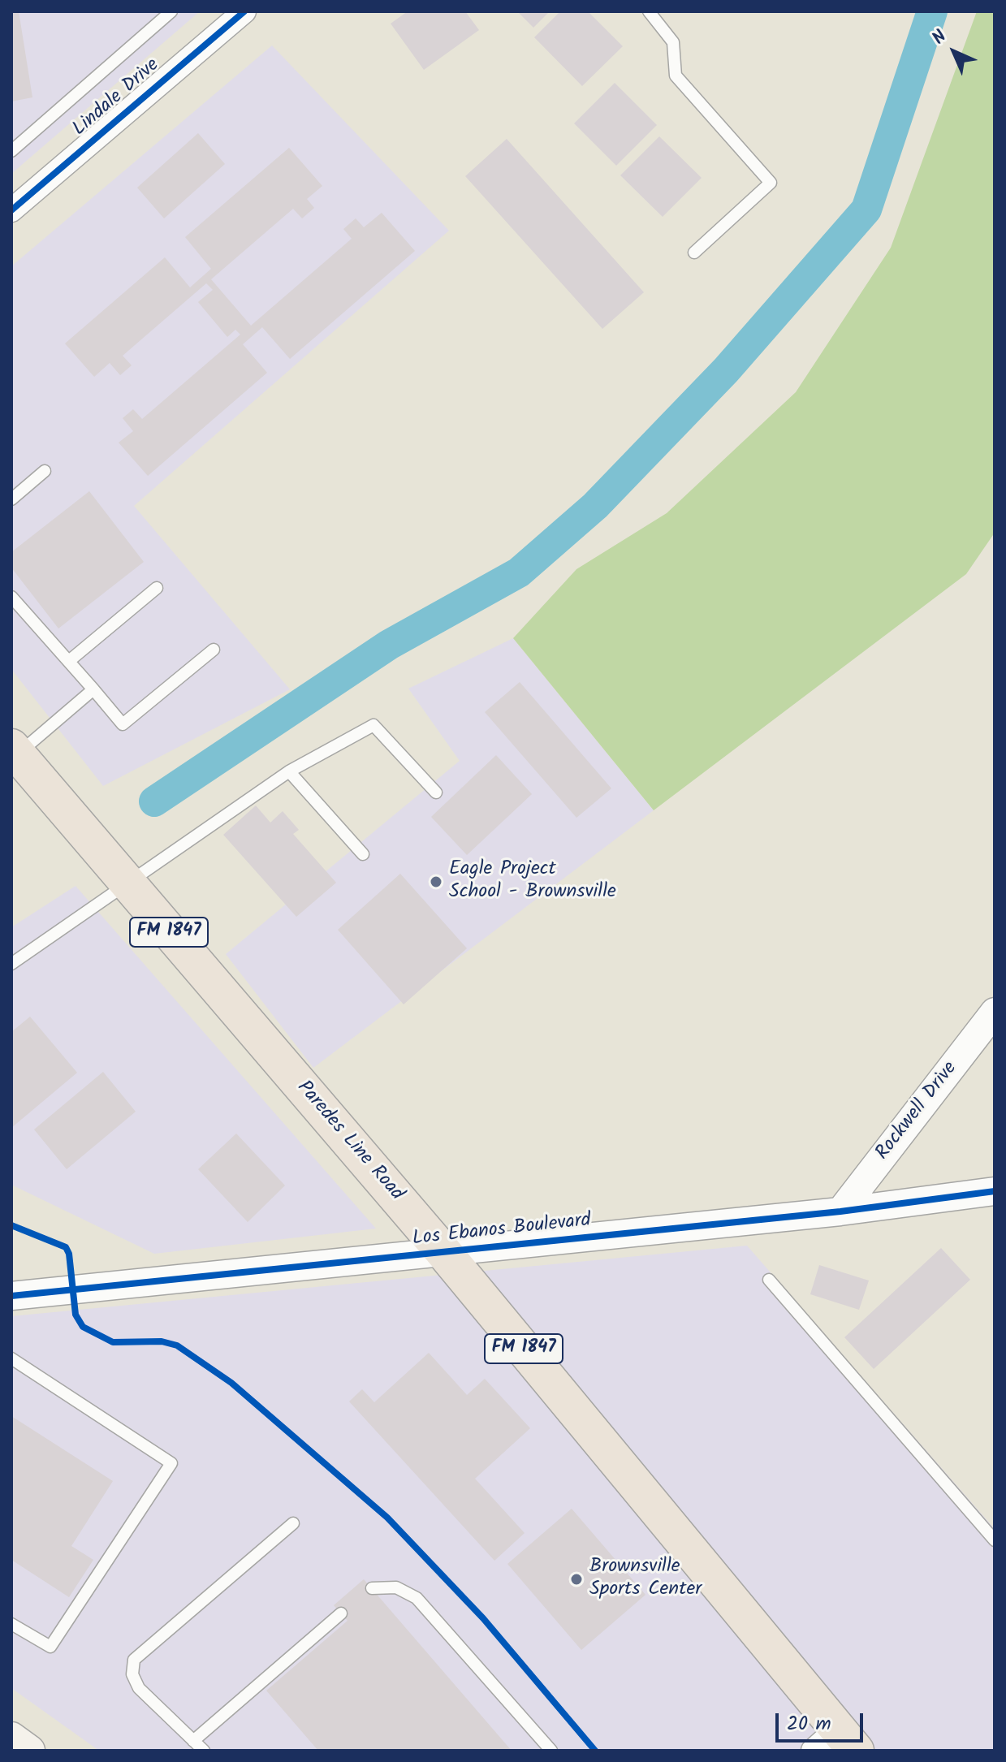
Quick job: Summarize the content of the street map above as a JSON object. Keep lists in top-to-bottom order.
{
  "streets": {
    "main road": ["FM 1847", "Paredes Line Road"],
    "street": ["Lindale Drive", "Rockwell Drive", "Los Ebanos Boulevard"]
  },
  "crossings": [
    ["Rockwell Drive", "Los Ebanos Boulevard"],
    ["Paredes Line Road", "Los Ebanos Boulevard"]
  ],
  "places": ["Eagle Project School - Brownsville", "Brownsville Sports Center"],
  "scale_bar": "20 m",
  "north": "top left"
}
